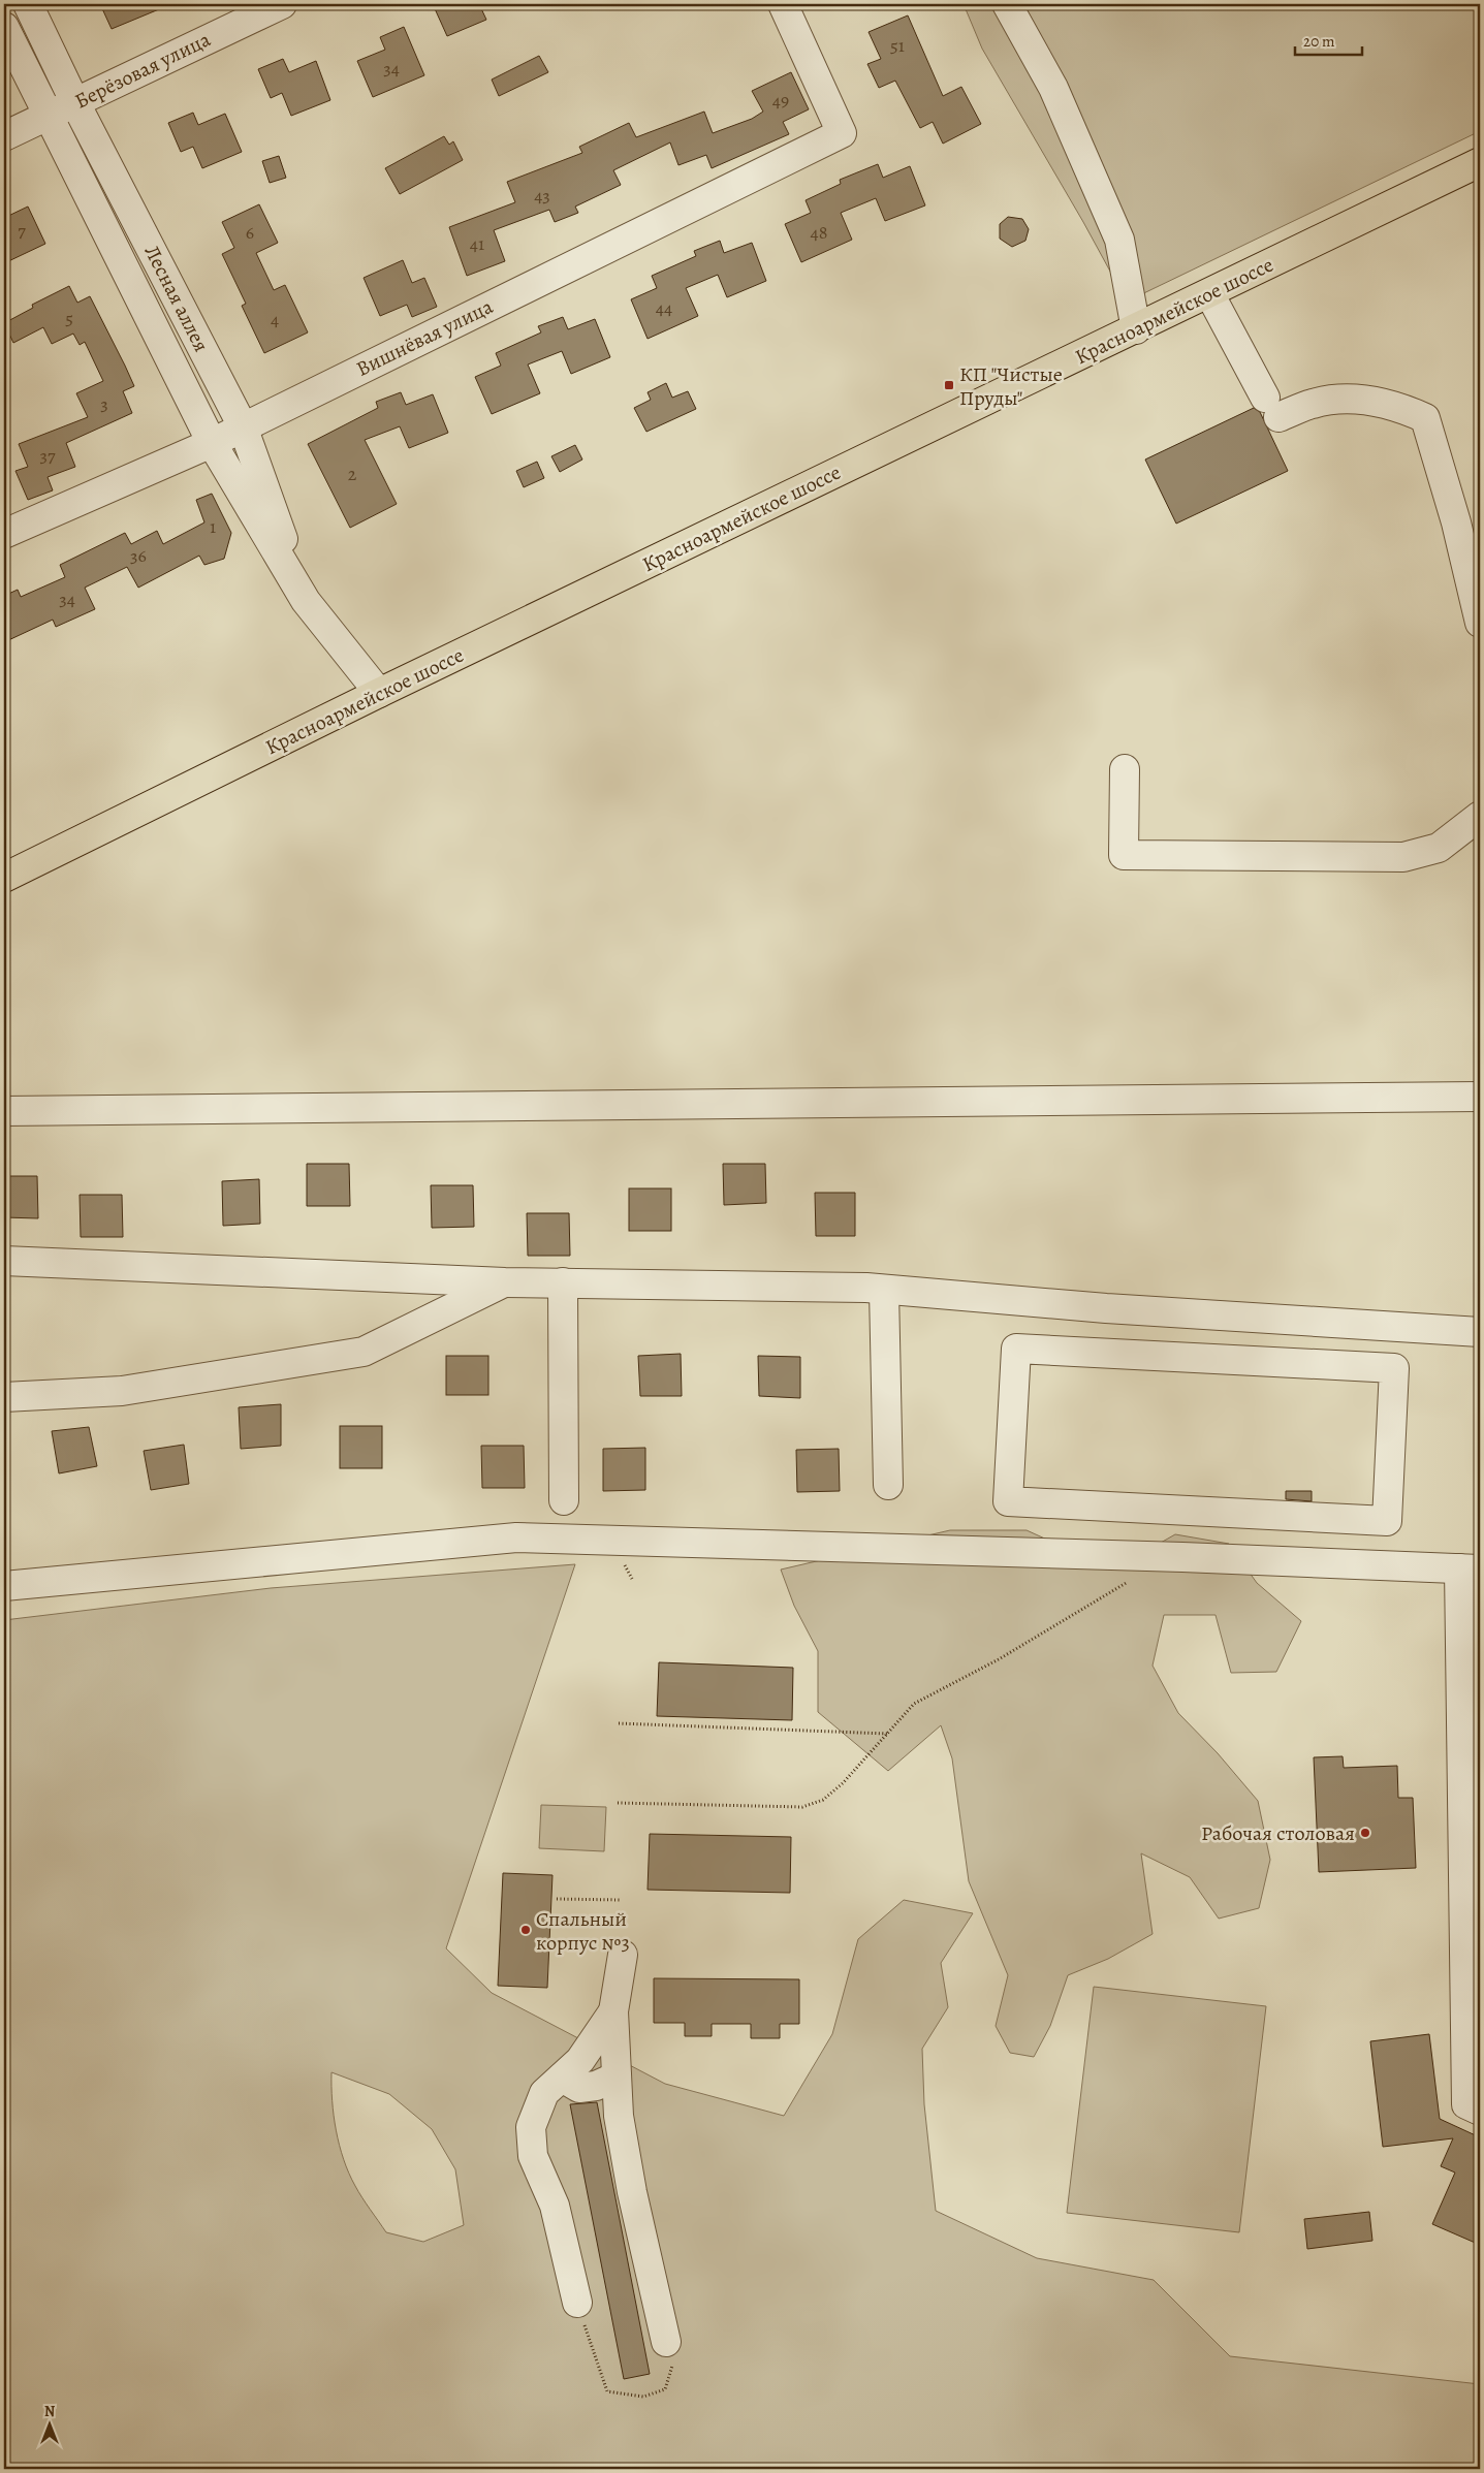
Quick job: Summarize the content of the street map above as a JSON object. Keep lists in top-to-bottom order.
{
  "streets": {
    "main road": ["Красноармейское шоссе"],
    "street": ["Берёзовая улица", "Лесная аллея", "Вишнёвая улица"]
  },
  "crossings": [
    ["Берёзовая улица", "Лесная аллея"],
    ["Лесная аллея", "Вишнёвая улица"]
  ],
  "places": {
    "transit": ["КП \"Чистые Пруды\""],
    "other": ["Рабочая столовая", "Спальный корпус №3"]
  },
  "house_numbers": [
    "51",
    "34",
    "49",
    "43",
    "7",
    "6",
    "48",
    "41",
    "44",
    "5",
    "4",
    "3",
    "37",
    "2",
    "1",
    "36",
    "34"
  ],
  "scale_bar": "20 m",
  "north": "top"
}
